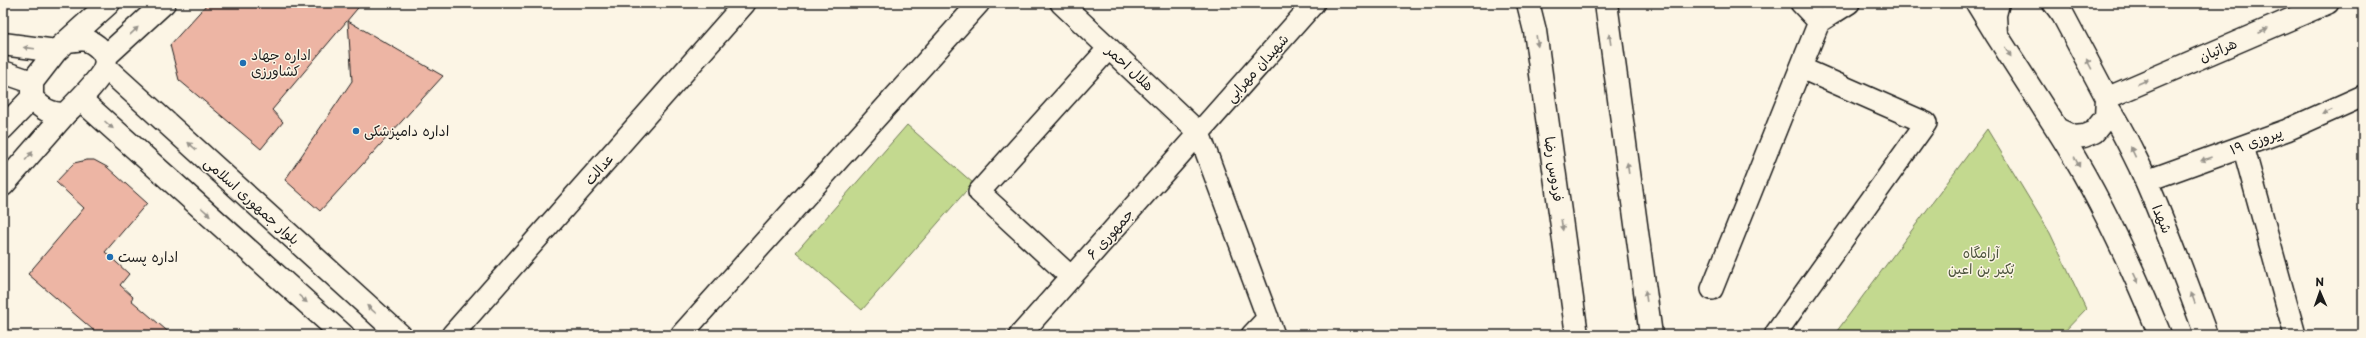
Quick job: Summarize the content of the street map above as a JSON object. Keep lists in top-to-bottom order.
{
  "streets": {
    "street": [
      "هراتیان",
      "هلال احمر",
      "شهیدان مهرابی",
      "پیروزی ۱۹",
      "عدالت",
      "فردوس رضا",
      "بلوار جمهوری اسلامی",
      "شهدا",
      "جمهوری ۶"
    ]
  },
  "crossings": [
    ["هراتیان", "شهدا"],
    ["هلال احمر", "شهیدان مهرابی"],
    ["هلال احمر", "جمهوری ۶"],
    ["شهیدان مهرابی", "جمهوری ۶"],
    ["پیروزی ۱۹", "شهدا"]
  ],
  "one_way": ["هراتیان", "پیروزی ۱۹"],
  "parks": ["آرامگاه بُکیر بن اعین"],
  "places": ["اداره جهاد کشاورزی", "اداره دامپزشکی", "اداره پست"],
  "north": "top"
}
